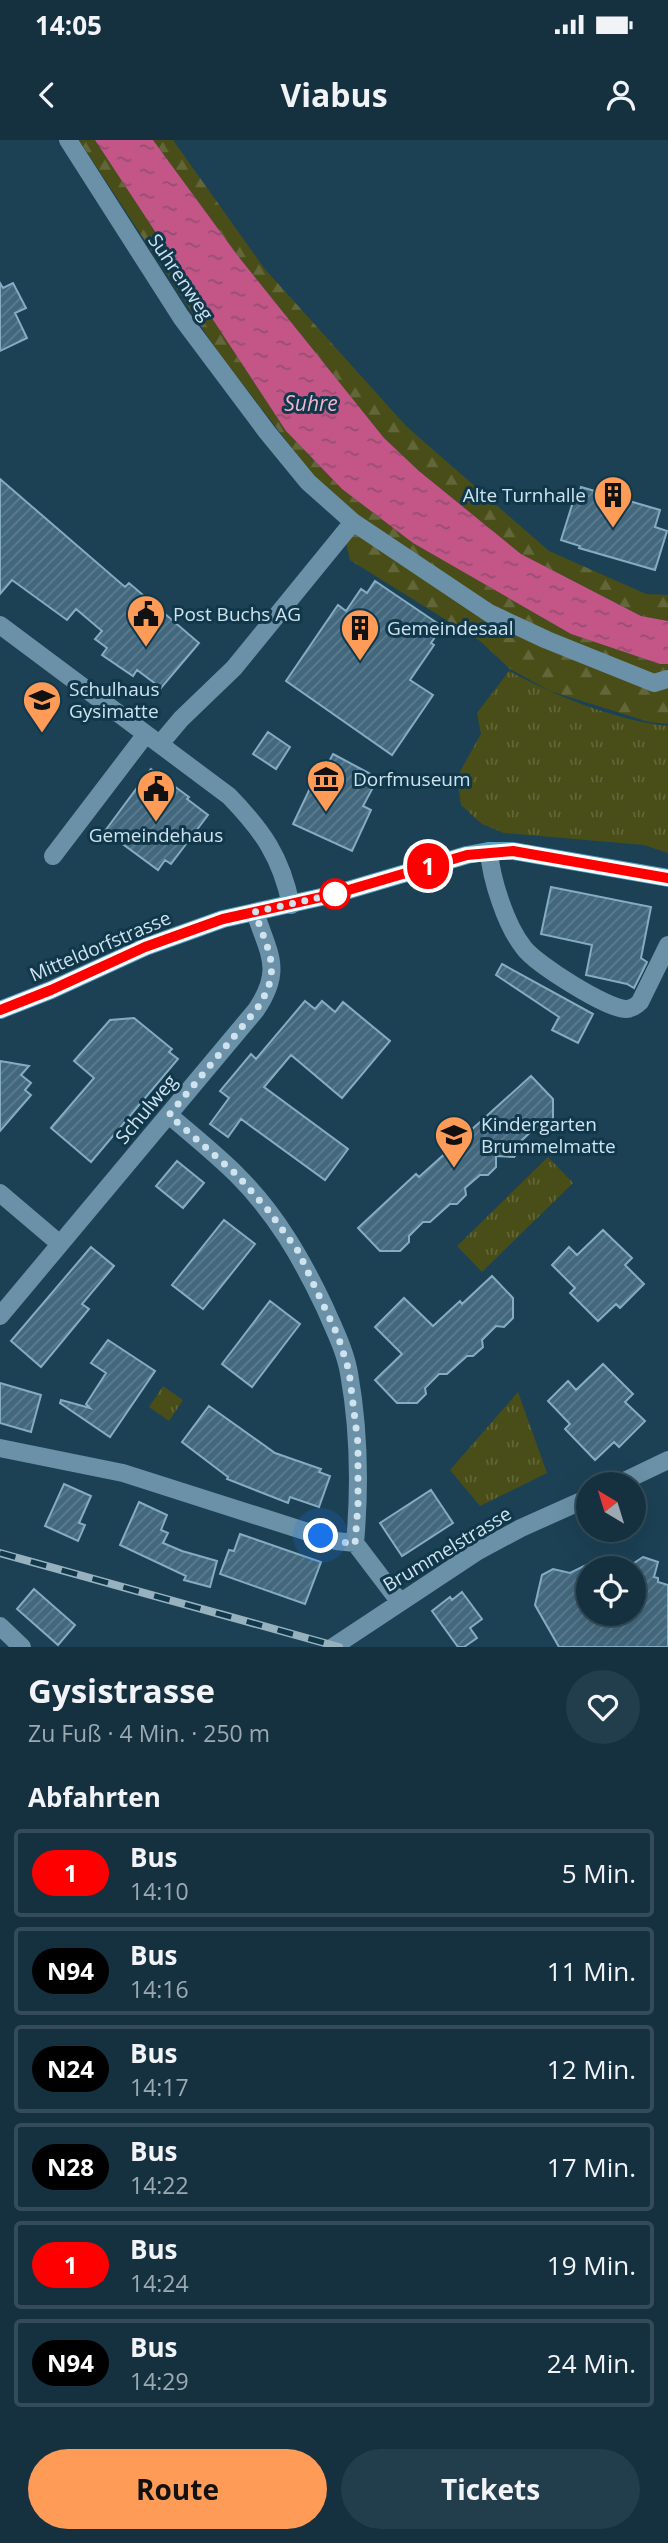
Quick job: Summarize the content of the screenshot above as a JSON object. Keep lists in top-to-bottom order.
{
  "streets": {
    "main road": ["Mitteldorfstrasse"],
    "street": ["Suhrenweg", "Schulweg", "Brummelstrasse"]
  },
  "crossings": [
    ["Mitteldorfstrasse", "Schulweg"]
  ],
  "water": ["Suhre"],
  "places": {
    "building": ["Alte Turnhalle", "Gemeindesaal"],
    "public building": ["Post Buchs AG", "Gemeindehaus"],
    "school or university": ["Schulhaus Gysimatte", "Kindergarten Brummelmatte"],
    "museum": ["Dorfmuseum"]
  },
  "lines": ["bus line 1"],
  "north": "top left",
  "page": {
    "status": "14:05",
    "header": "Viabus",
    "on_map": "1",
    "heading": [
      ["Gysistrasse", "Zu Fuß · 4 Min. · 250 m"],
      "Abfahrten"
    ],
    "list": [
      {
        "mark": "1",
        "name": "Bus",
        "note": "14:10",
        "value": "5 Min."
      },
      {
        "mark": "N94",
        "name": "Bus",
        "note": "14:16",
        "value": "11 Min."
      },
      {
        "mark": "N24",
        "name": "Bus",
        "note": "14:17",
        "value": "12 Min."
      },
      {
        "mark": "N28",
        "name": "Bus",
        "note": "14:22",
        "value": "17 Min."
      },
      {
        "mark": "1",
        "name": "Bus",
        "note": "14:24",
        "value": "19 Min."
      },
      {
        "mark": "N94",
        "name": "Bus",
        "note": "14:29",
        "value": "24 Min."
      }
    ],
    "buttons": ["Route", "Tickets"]
  }
}
